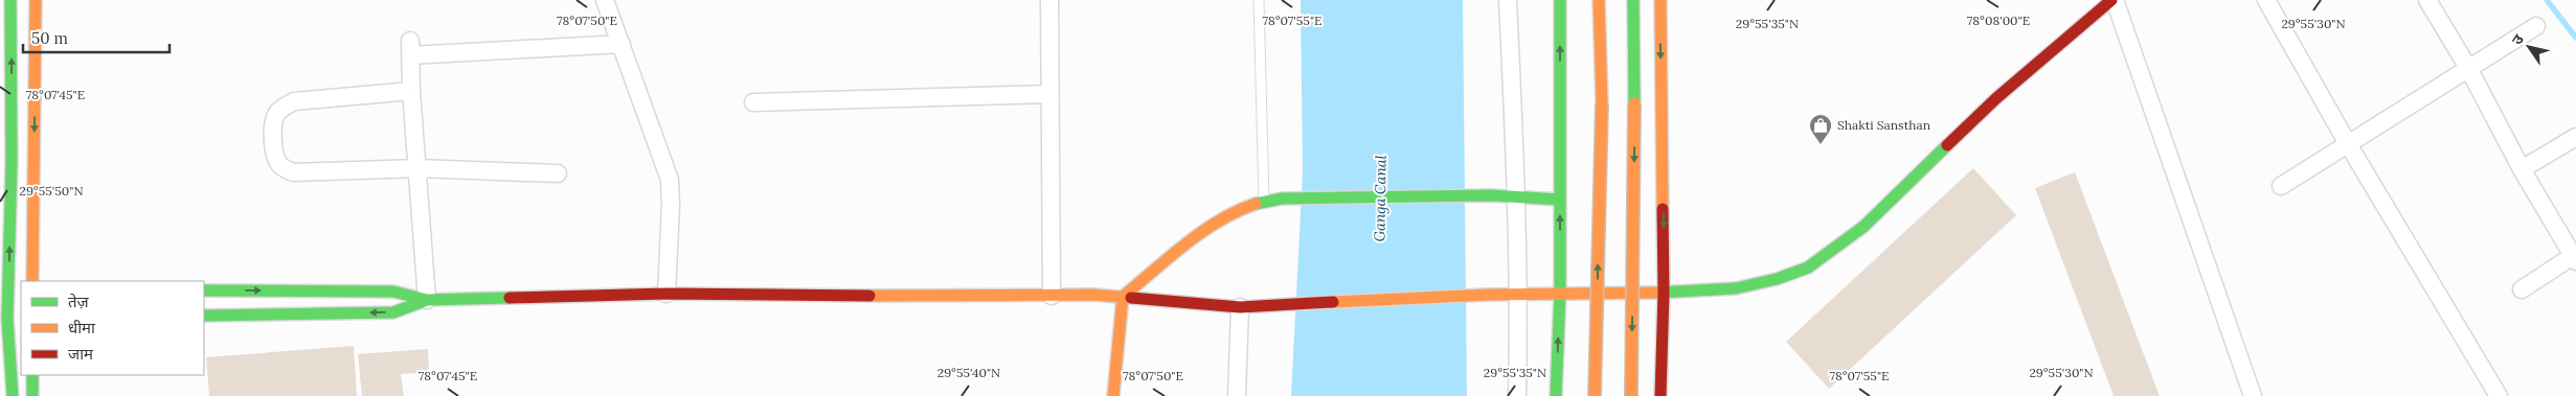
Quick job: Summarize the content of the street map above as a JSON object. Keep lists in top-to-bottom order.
{
  "water": ["Ganga Canal"],
  "places": {
    "shop": ["Shakti Sansthan"]
  },
  "legend": ["तेज़", "धीमा", "जाम"],
  "scale_bar": "50 m",
  "north": "top left",
  "coordinates": [
    "78°07'55\"E",
    "78°08'00\"E",
    "78°07'50\"E",
    "29°55'35\"N",
    "29°55'30\"N",
    "78°07'45\"E",
    "29°55'50\"N",
    "29°55'40\"N"
  ]
}
